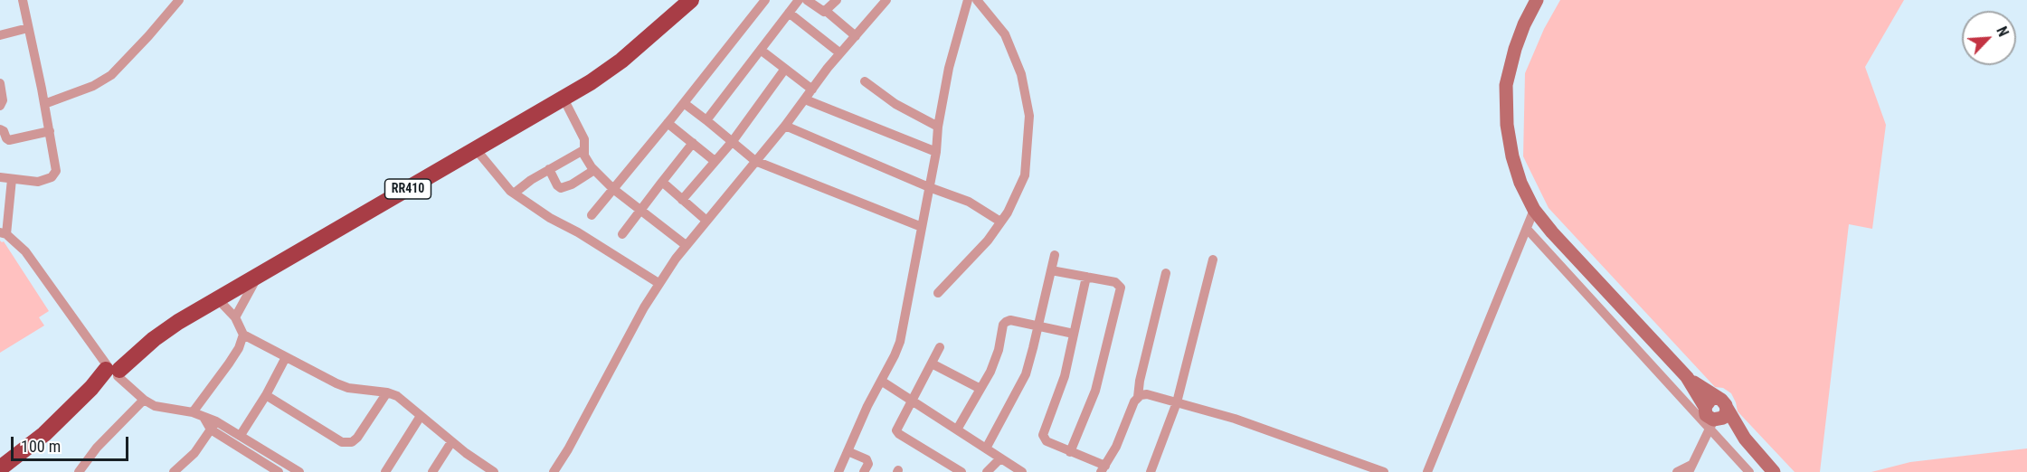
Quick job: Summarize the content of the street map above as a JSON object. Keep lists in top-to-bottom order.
{
  "streets": {
    "highway": ["RR410"]
  },
  "scale_bar": "100 m",
  "north": "top right"
}
